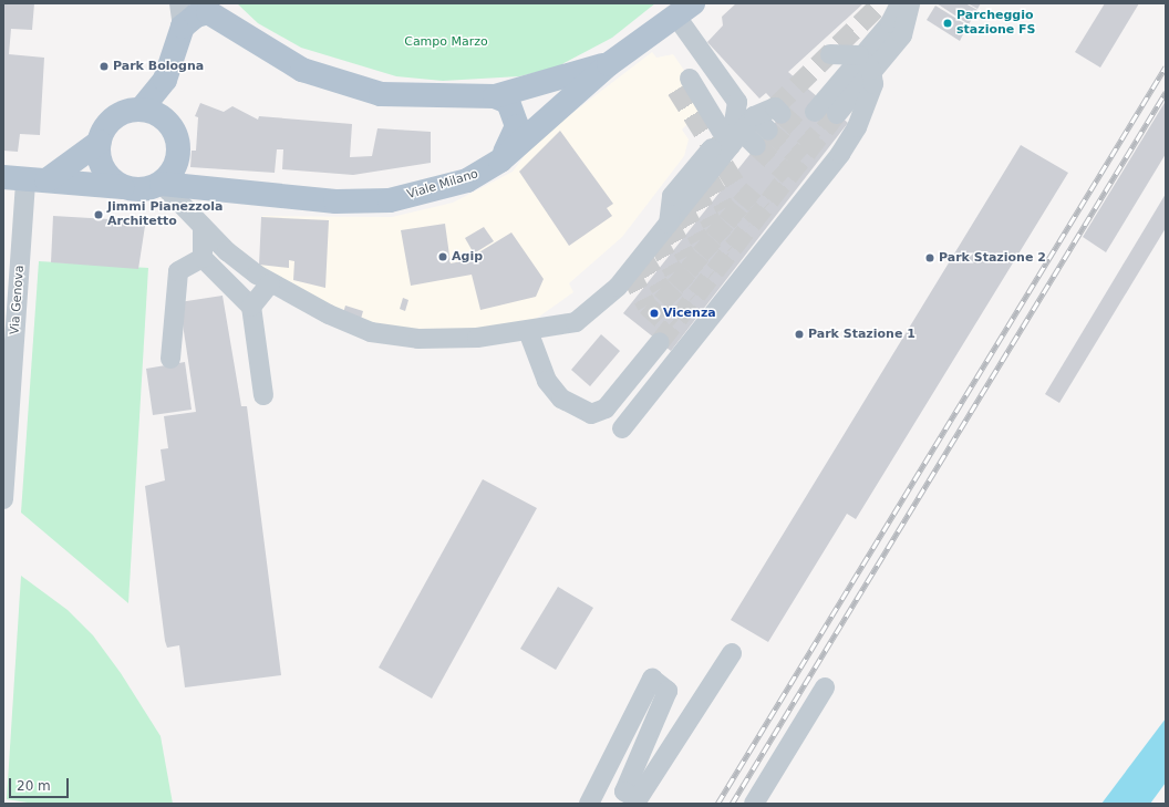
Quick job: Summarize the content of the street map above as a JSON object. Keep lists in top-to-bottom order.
{
  "streets": {
    "main road": ["Viale Milano"],
    "street": ["Via Genova"]
  },
  "parks": ["Campo Marzo"],
  "places": [
    "Parcheggio stazione FS",
    "Park Bologna",
    "Jimmi Pianezzola Architetto",
    "Agip",
    "Park Stazione 2",
    "Vicenza",
    "Park Stazione 1"
  ],
  "scale_bar": "20 m"
}
